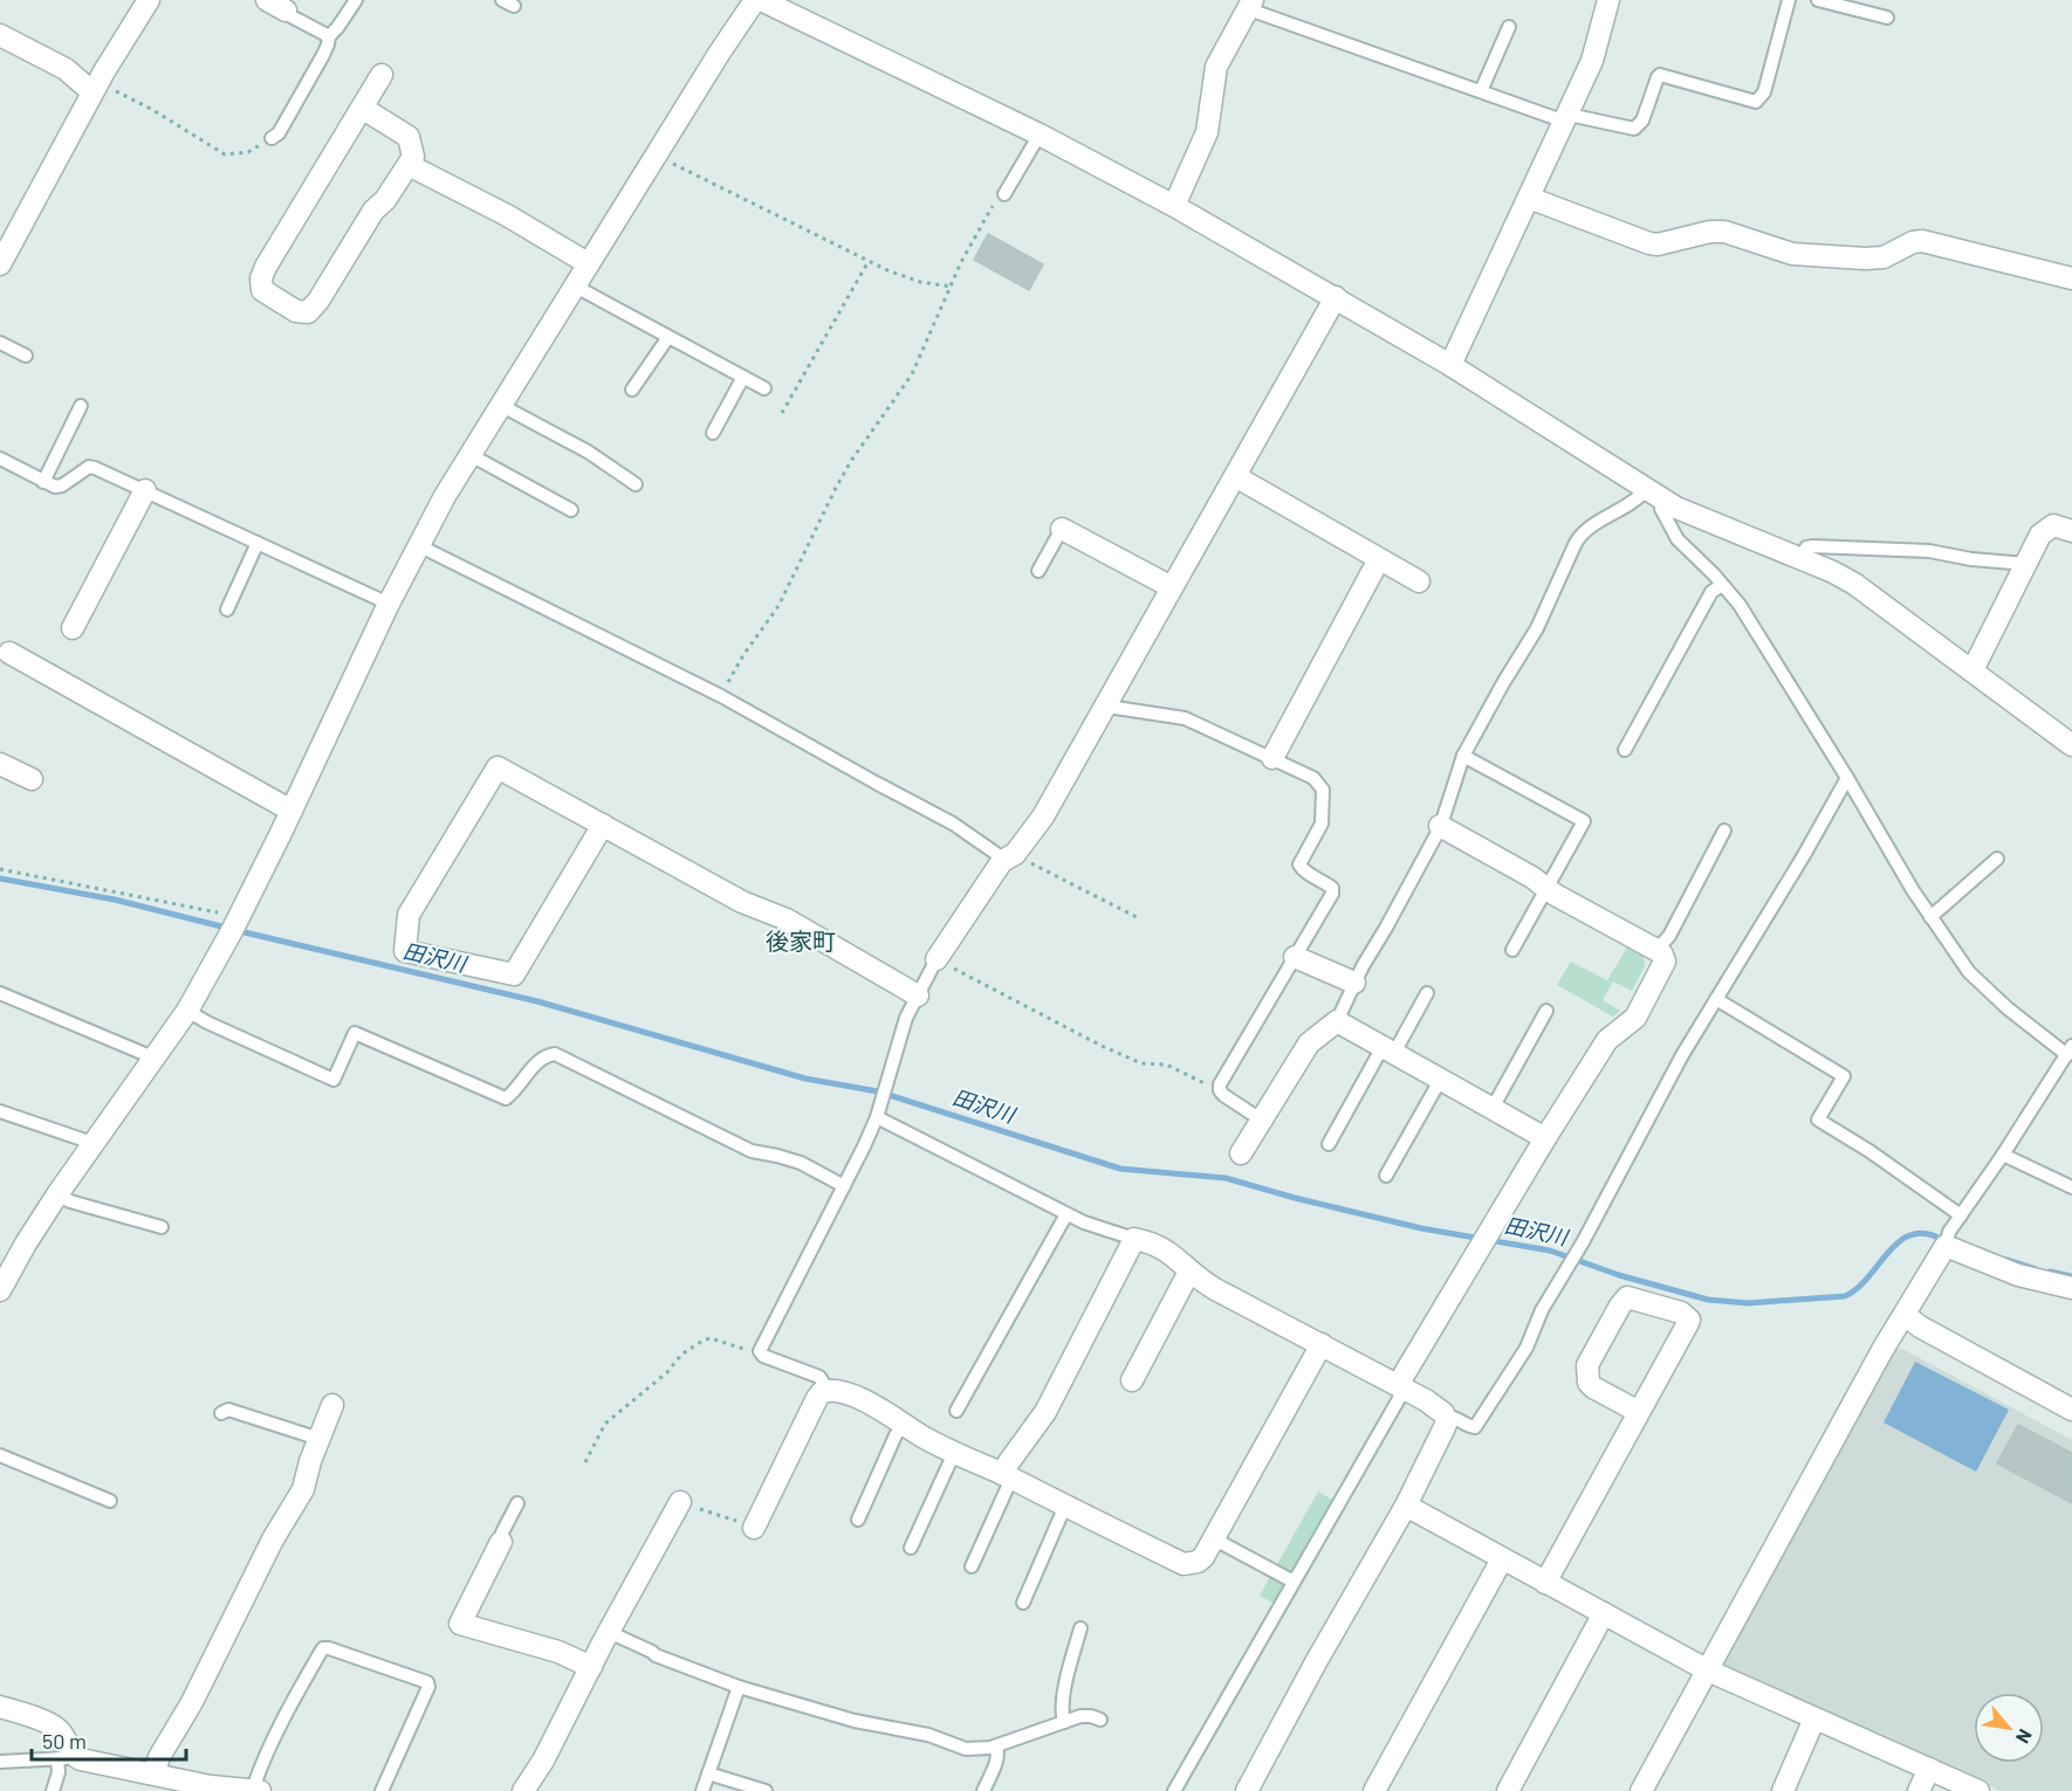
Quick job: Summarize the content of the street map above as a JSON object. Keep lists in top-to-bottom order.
{
  "districts": ["後家町"],
  "water": ["田沢川"],
  "scale_bar": "50 m",
  "north": "bottom right"
}
